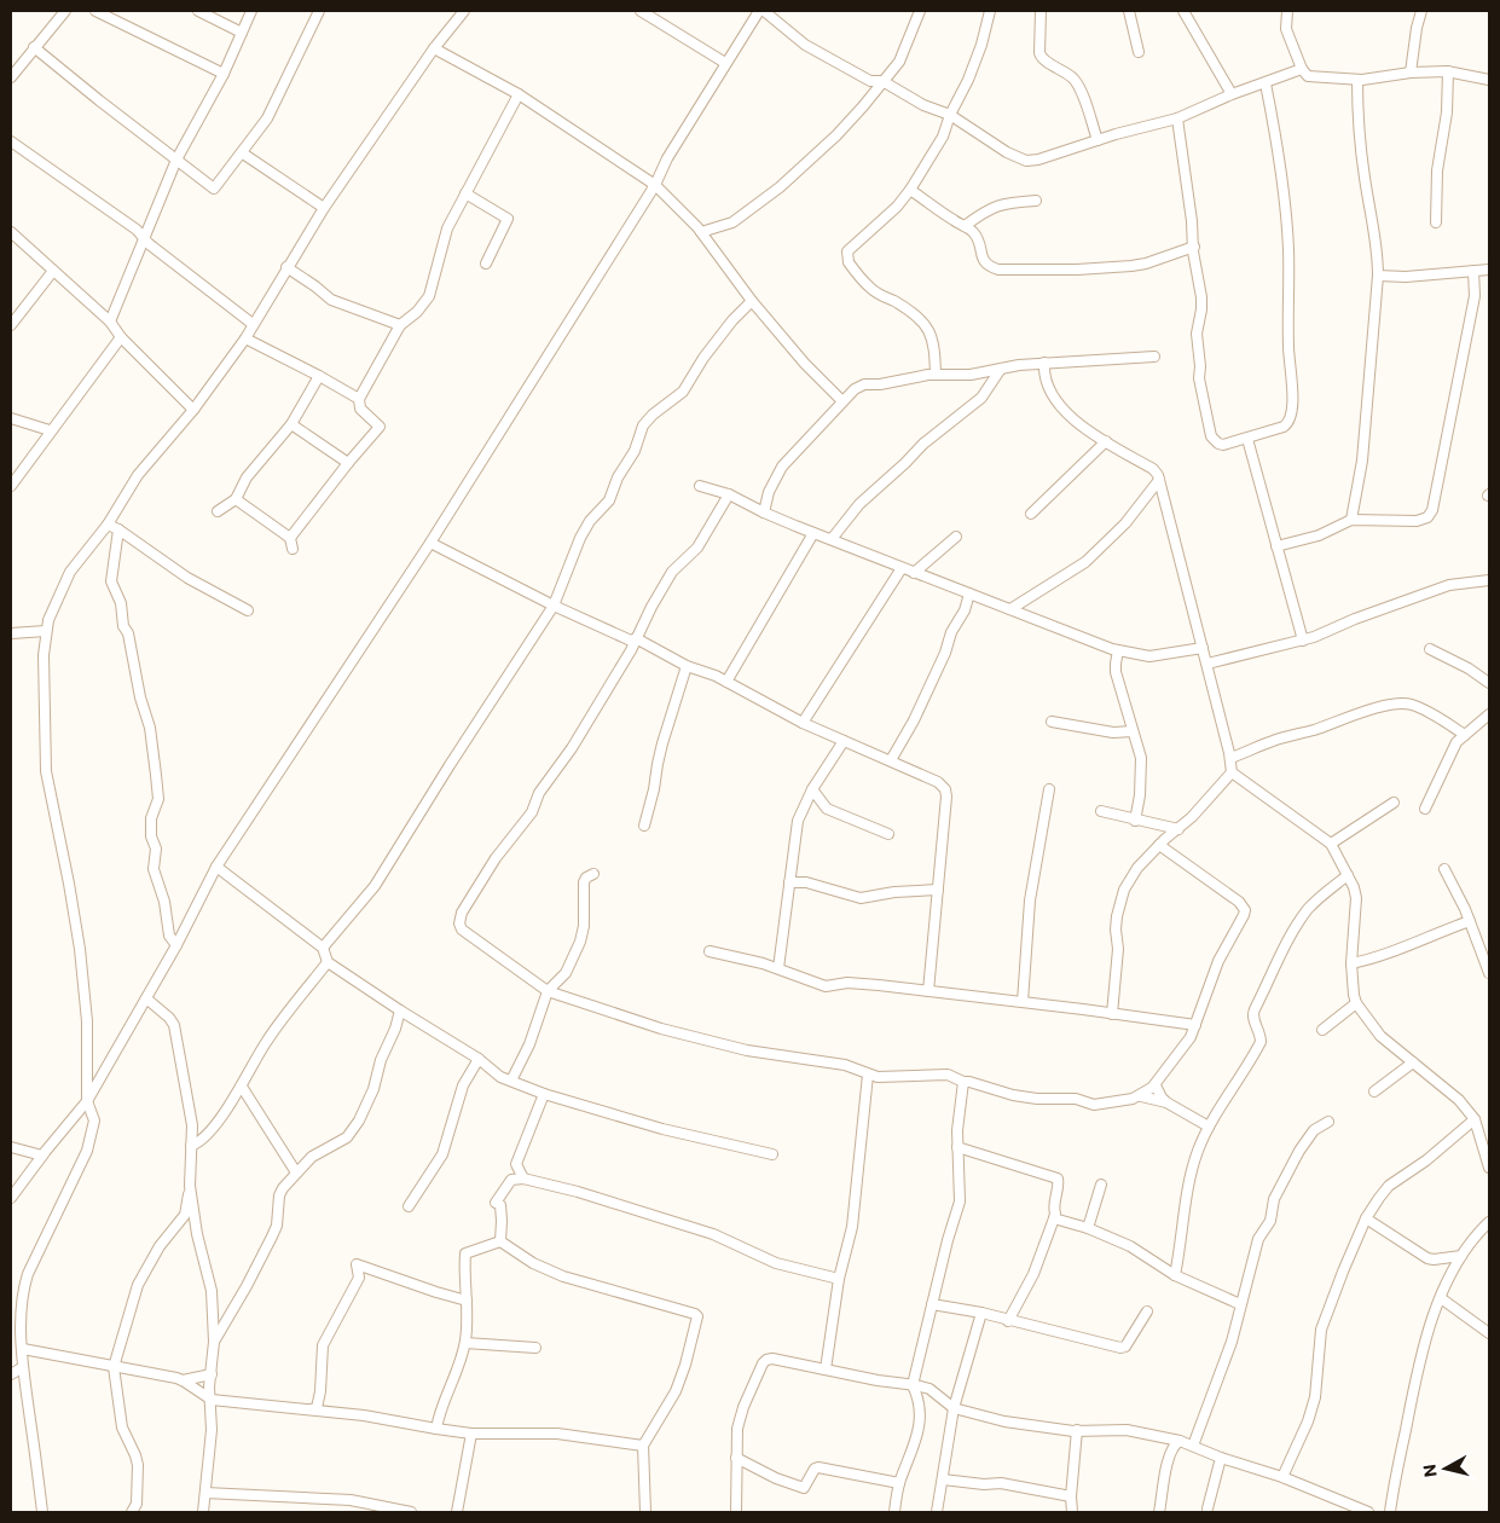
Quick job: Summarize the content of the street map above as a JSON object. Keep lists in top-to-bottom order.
{
  "north": "left"
}
